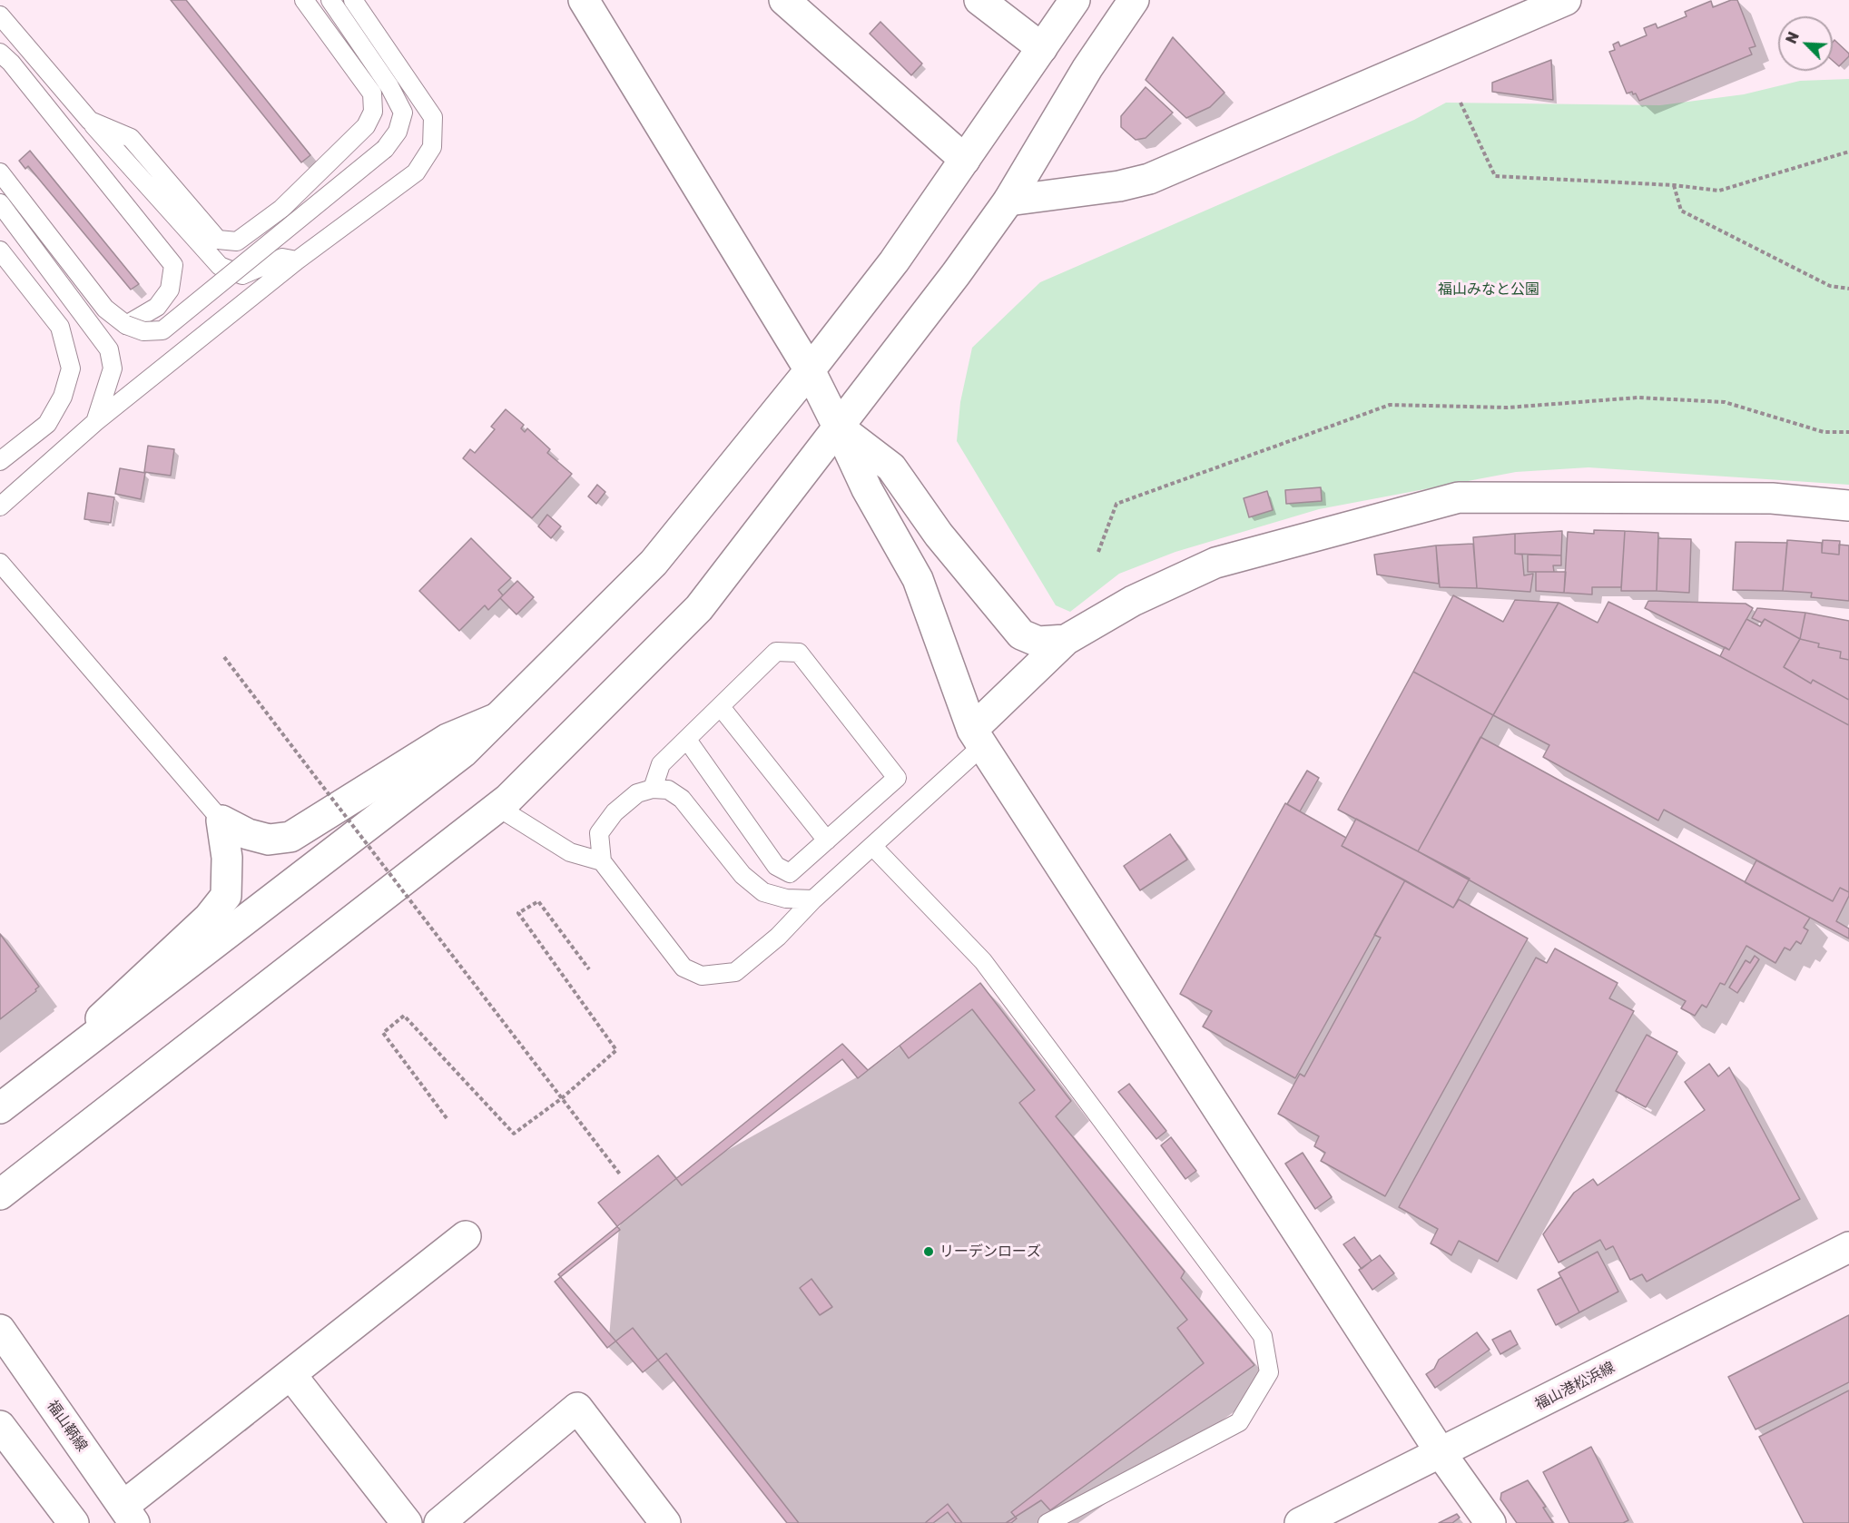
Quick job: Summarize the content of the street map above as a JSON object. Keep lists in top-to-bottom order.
{
  "streets": {
    "street": ["福山港松浜線", "福山鞆線"]
  },
  "parks": ["福山みなと公園"],
  "places": ["リーデンローズ"],
  "north": "top left"
}
